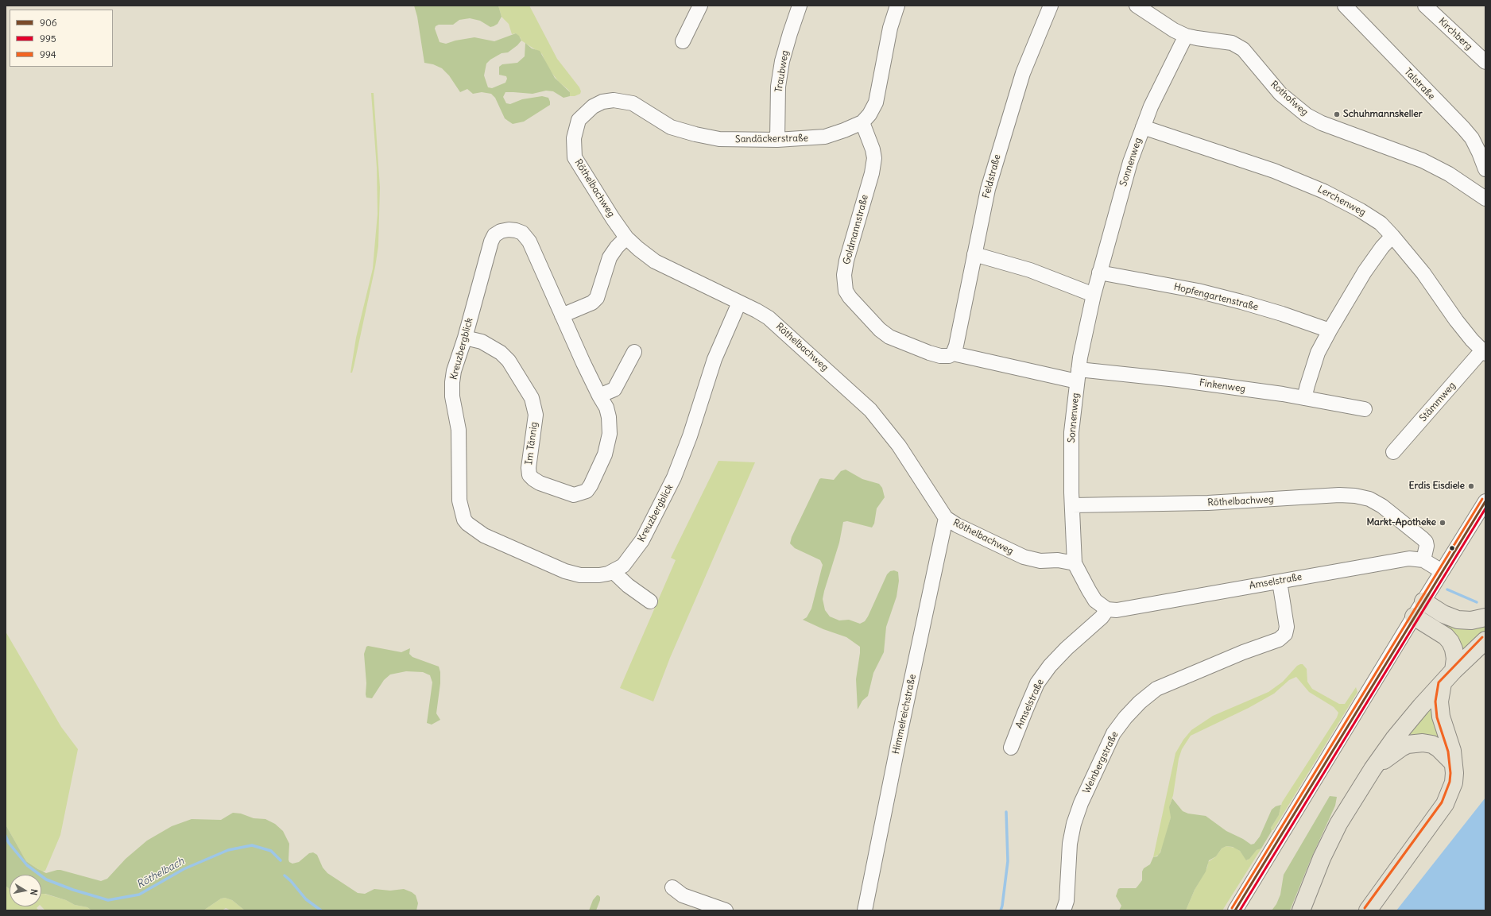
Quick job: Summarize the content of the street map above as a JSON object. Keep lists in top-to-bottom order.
{
  "streets": {
    "street": [
      "Kirchberg",
      "Traubweg",
      "Talstraße",
      "Rothofweg",
      "Sandäckerstraße",
      "Sonnenweg",
      "Feldstraße",
      "Röthelbachweg",
      "Lerchenweg",
      "Goldmannstraße",
      "Hopfengartenstraße",
      "Kreuzbergblick",
      "Finkenweg",
      "Stämmweg",
      "Im Tännig",
      "Amselstraße",
      "Himmelreichstraße",
      "Weinbergstraße"
    ]
  },
  "crossings": [
    ["Traubweg", "Sandäckerstraße"],
    ["Rothofweg", "Sonnenweg"],
    ["Sandäckerstraße", "Röthelbachweg"],
    ["Sandäckerstraße", "Goldmannstraße"],
    ["Sonnenweg", "Röthelbachweg"],
    ["Sonnenweg", "Lerchenweg"],
    ["Sonnenweg", "Goldmannstraße"],
    ["Sonnenweg", "Hopfengartenstraße"],
    ["Sonnenweg", "Finkenweg"],
    ["Feldstraße", "Goldmannstraße"],
    ["Röthelbachweg", "Kreuzbergblick"],
    ["Röthelbachweg", "Amselstraße"],
    ["Röthelbachweg", "Himmelreichstraße"],
    ["Lerchenweg", "Stämmweg"],
    ["Goldmannstraße", "Finkenweg"],
    ["Kreuzbergblick", "Im Tännig"],
    ["Amselstraße", "Weinbergstraße"]
  ],
  "water": ["Röthelbach"],
  "places": ["Schuhmannskeller", "Erdis Eisdiele", "Markt-Apotheke"],
  "lines": ["transit line 994", "transit line 906", "transit line 995"],
  "legend": ["906", "995", "994"],
  "north": "right"
}
